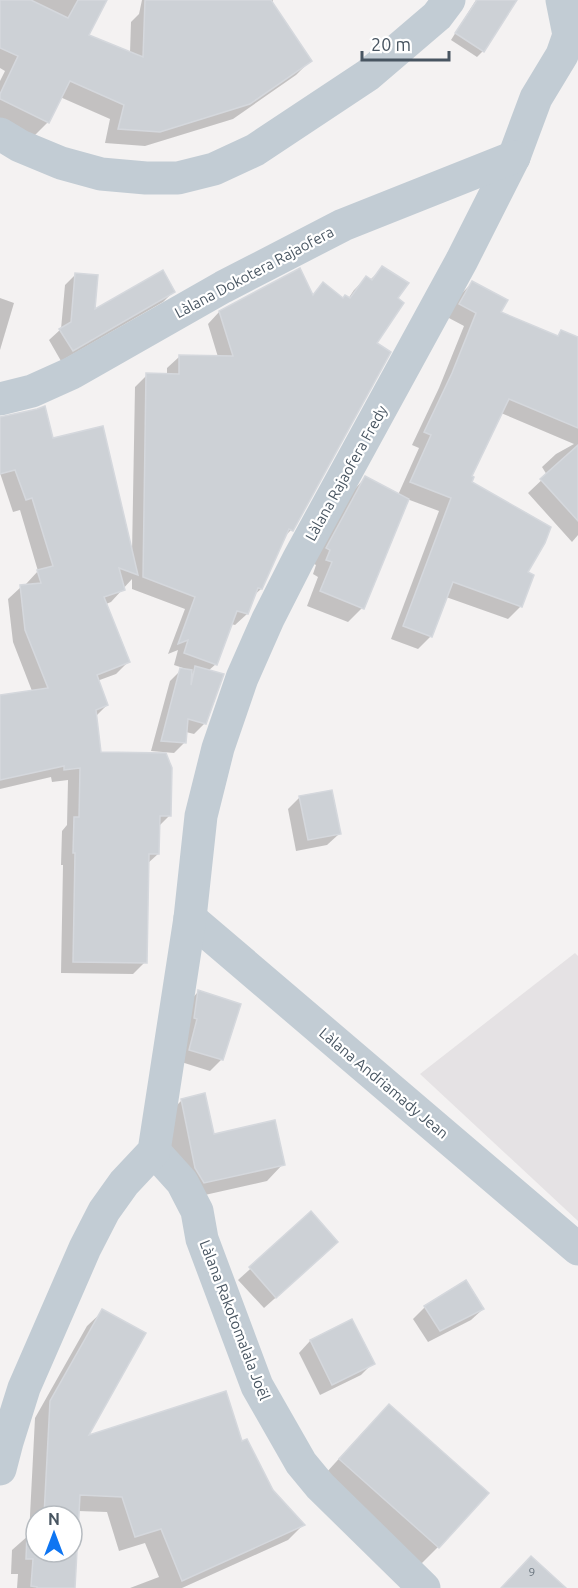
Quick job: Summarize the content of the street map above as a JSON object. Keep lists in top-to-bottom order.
{
  "streets": {
    "street": [
      "Làlana Dokotera Rajaofera",
      "Làlana Rajaofera Fredy",
      "Làlana Andriamady Jean",
      "Làlana Rakotomalala Joël"
    ]
  },
  "crossings": [
    ["Làlana Dokotera Rajaofera", "Làlana Rajaofera Fredy"],
    ["Làlana Rajaofera Fredy", "Làlana Andriamady Jean"],
    ["Làlana Rajaofera Fredy", "Làlana Rakotomalala Joël"]
  ],
  "house_numbers": ["9"],
  "scale_bar": "20 m",
  "north": "top"
}
